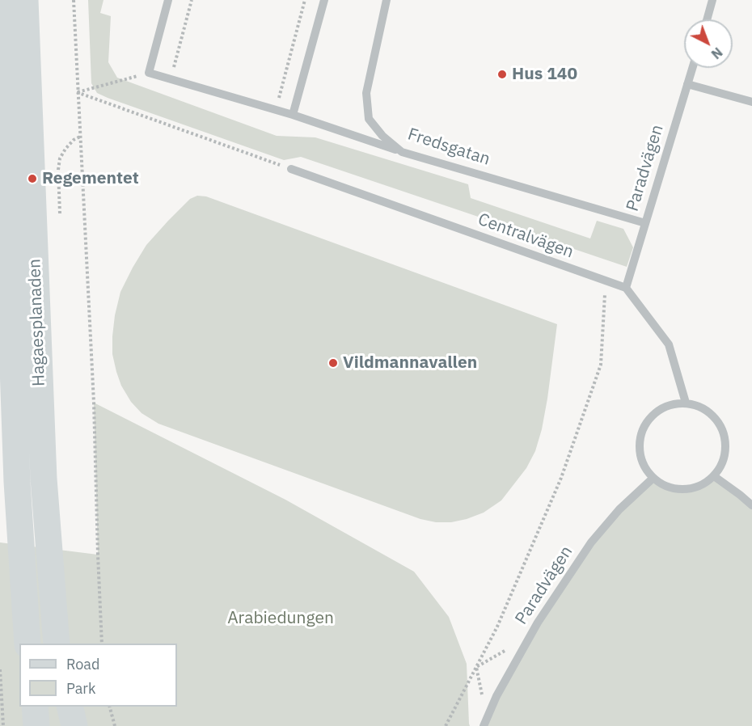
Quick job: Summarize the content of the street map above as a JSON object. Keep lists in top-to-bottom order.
{
  "streets": {
    "main road": ["Hagaesplanaden"],
    "street": ["Fredsgatan", "Paradvägen", "Centralvägen"]
  },
  "crossings": [
    ["Fredsgatan", "Paradvägen"],
    ["Paradvägen", "Centralvägen"]
  ],
  "parks": ["Arabiedungen"],
  "places": ["Hus 140", "Regementet", "Vildmannavallen"],
  "legend": ["Road", "Park"],
  "north": "bottom right"
}
